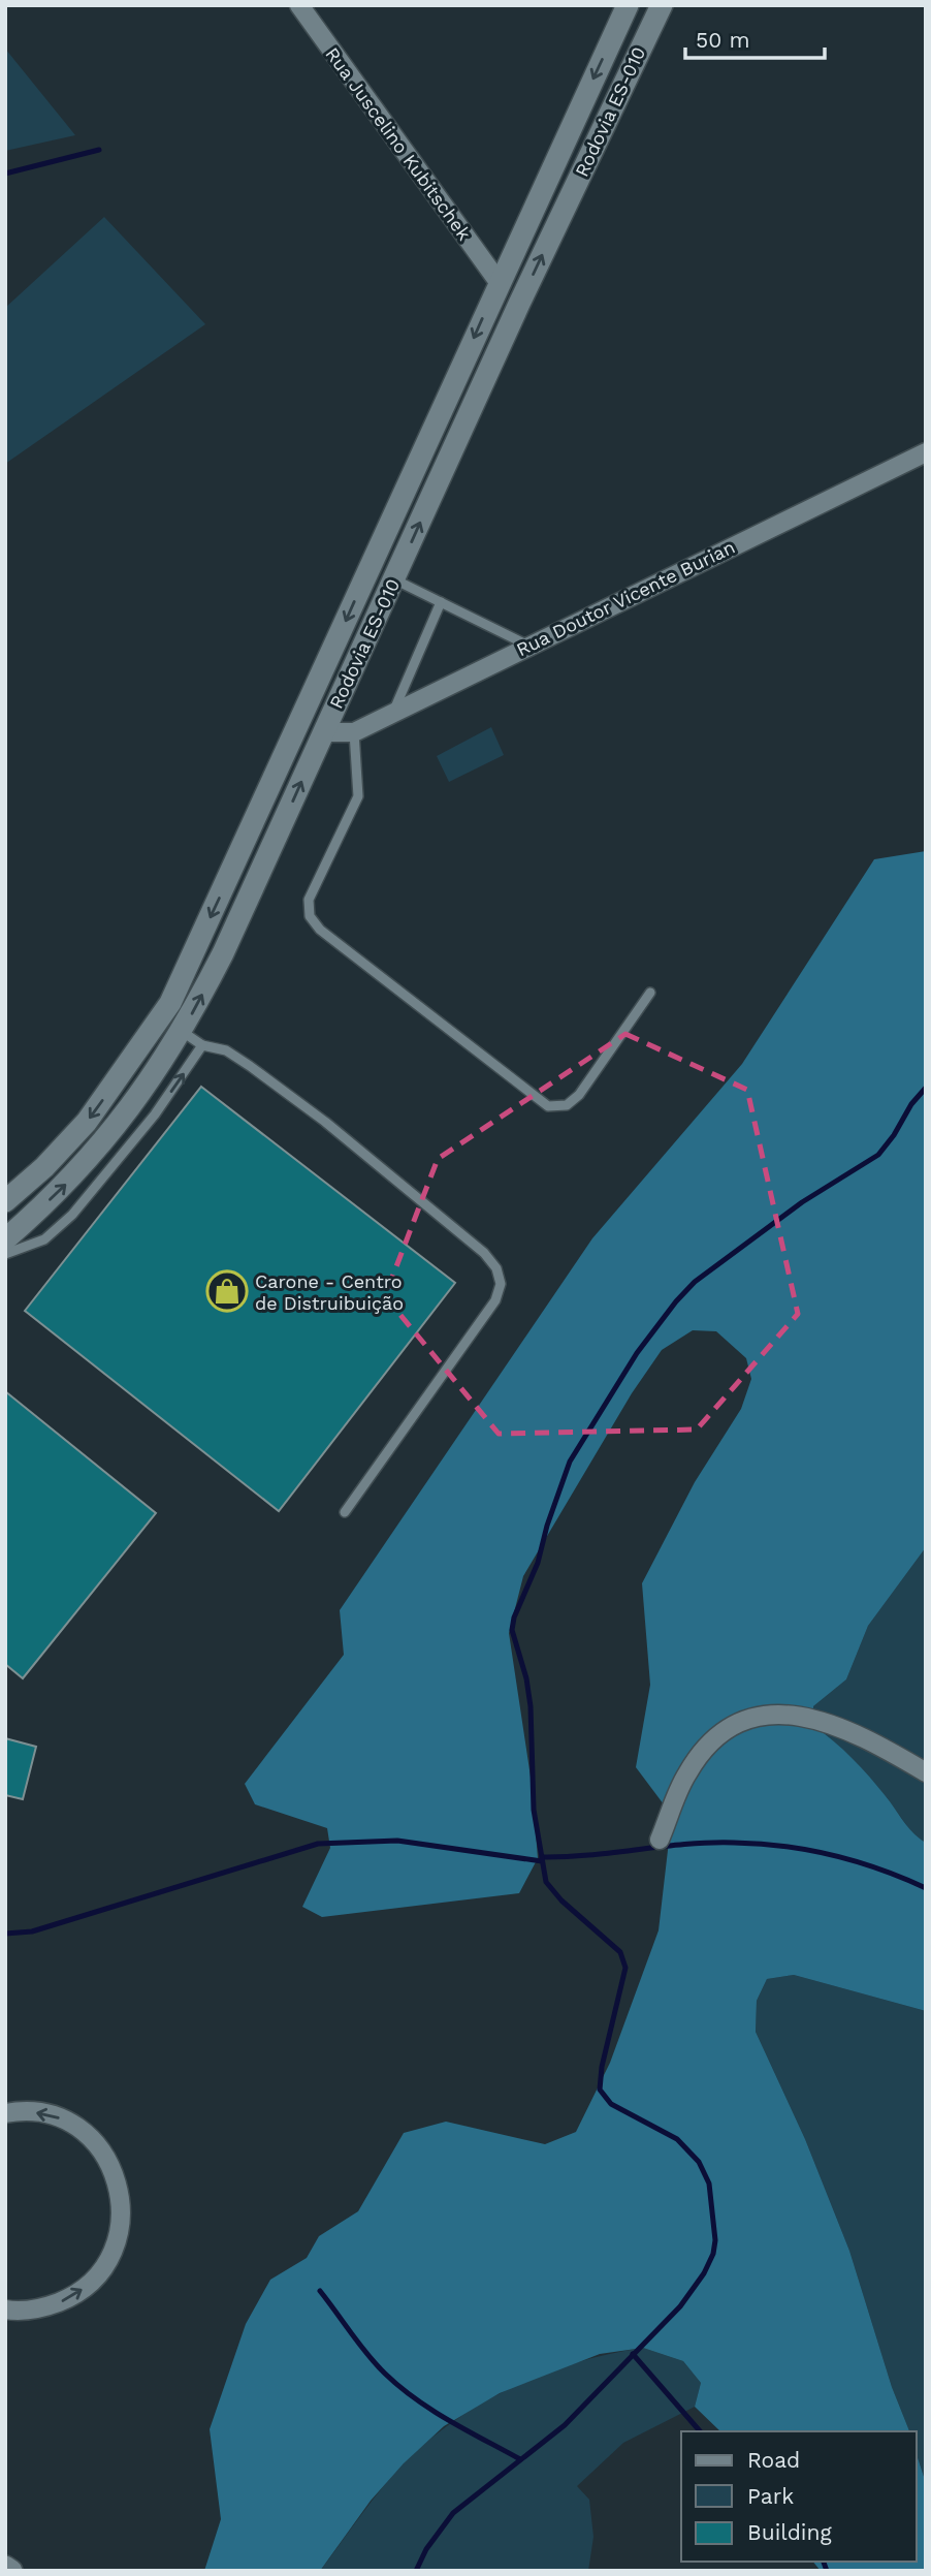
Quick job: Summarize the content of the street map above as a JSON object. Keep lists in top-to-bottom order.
{
  "streets": {
    "main road": ["Rodovia ES-010"],
    "street": ["Rua Juscelino Kubitschek", "Rua Doutor Vicente Burian"]
  },
  "crossings": [
    ["Rodovia ES-010", "Rua Juscelino Kubitschek"],
    ["Rodovia ES-010", "Rua Doutor Vicente Burian"]
  ],
  "places": {
    "shop": ["Carone - Centro de Distruibuição"]
  },
  "legend": ["Road", "Park", "Building"],
  "scale_bar": "50 m"
}
